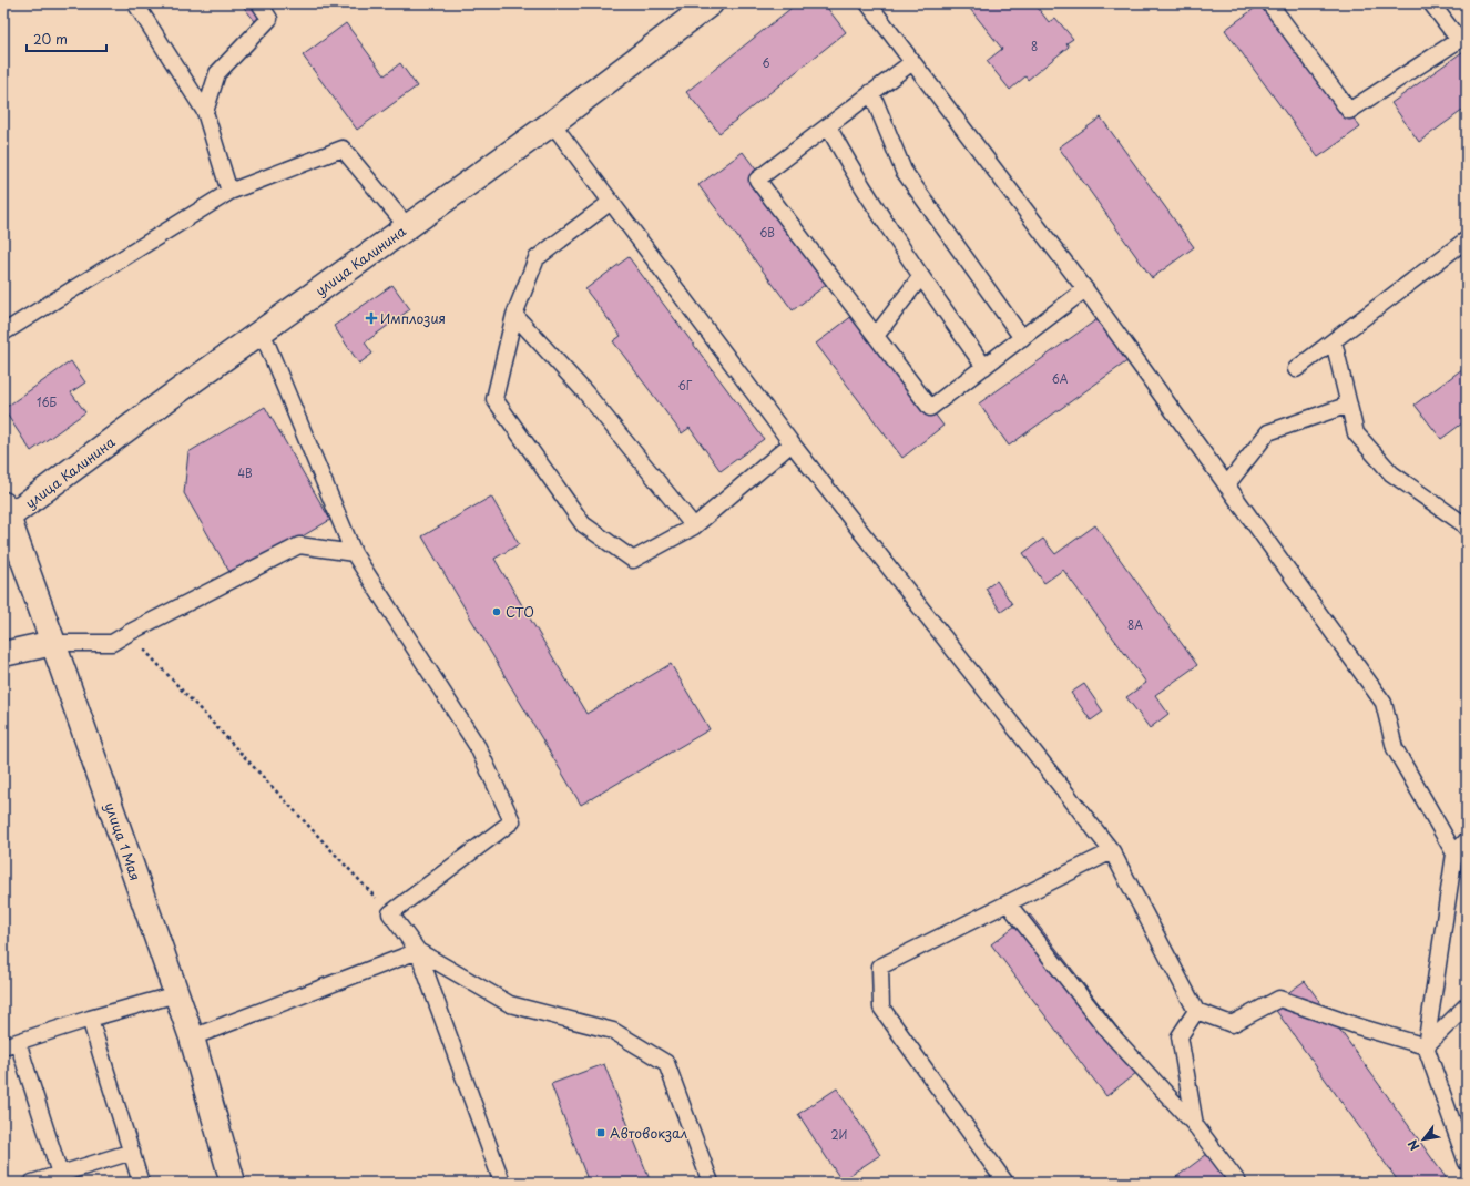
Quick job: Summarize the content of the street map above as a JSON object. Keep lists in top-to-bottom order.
{
  "streets": {
    "street": ["улица Калинина", "улица 1 Мая"]
  },
  "crossings": [
    ["улица Калинина", "улица 1 Мая"]
  ],
  "places": {
    "health": ["Имплозия"],
    "other": ["СТО"],
    "transit": ["Автовокзал"]
  },
  "house_numbers": [
    "8",
    "6",
    "6В",
    "6А",
    "6Г",
    "16Б",
    "4В",
    "8А",
    "2И"
  ],
  "scale_bar": "20 m",
  "north": "bottom left"
}
